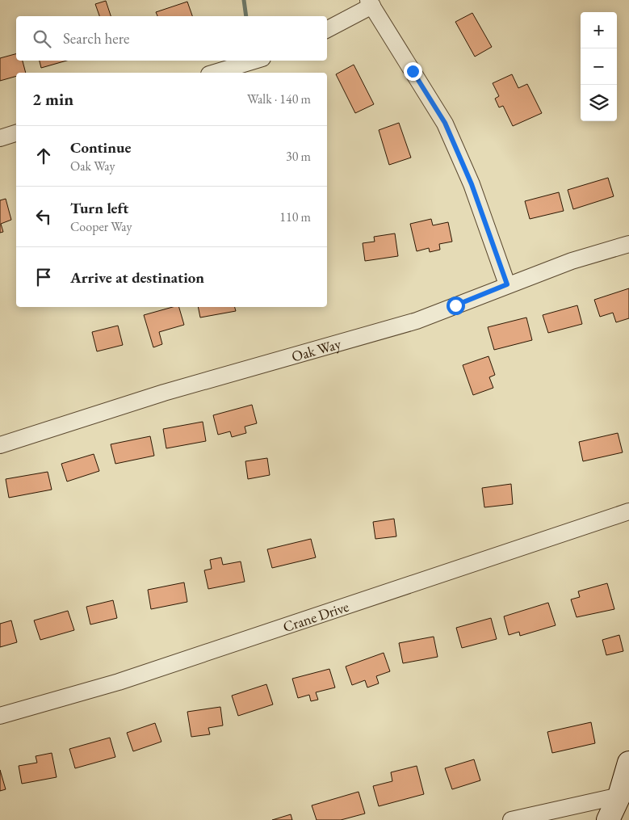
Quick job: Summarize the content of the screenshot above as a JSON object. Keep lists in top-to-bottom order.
{
  "streets": {
    "street": ["Oak Way", "Crane Drive"]
  },
  "page": {
    "map_buttons": ["+", "−"],
    "search": "Search here",
    "heading": ["2 min", "Walk · 140 m"],
    "list": [
      ["Continue", "Oak Way", "30 m"],
      ["Turn left", "Cooper Way", "110 m"],
      "Arrive at destination"
    ]
  }
}
